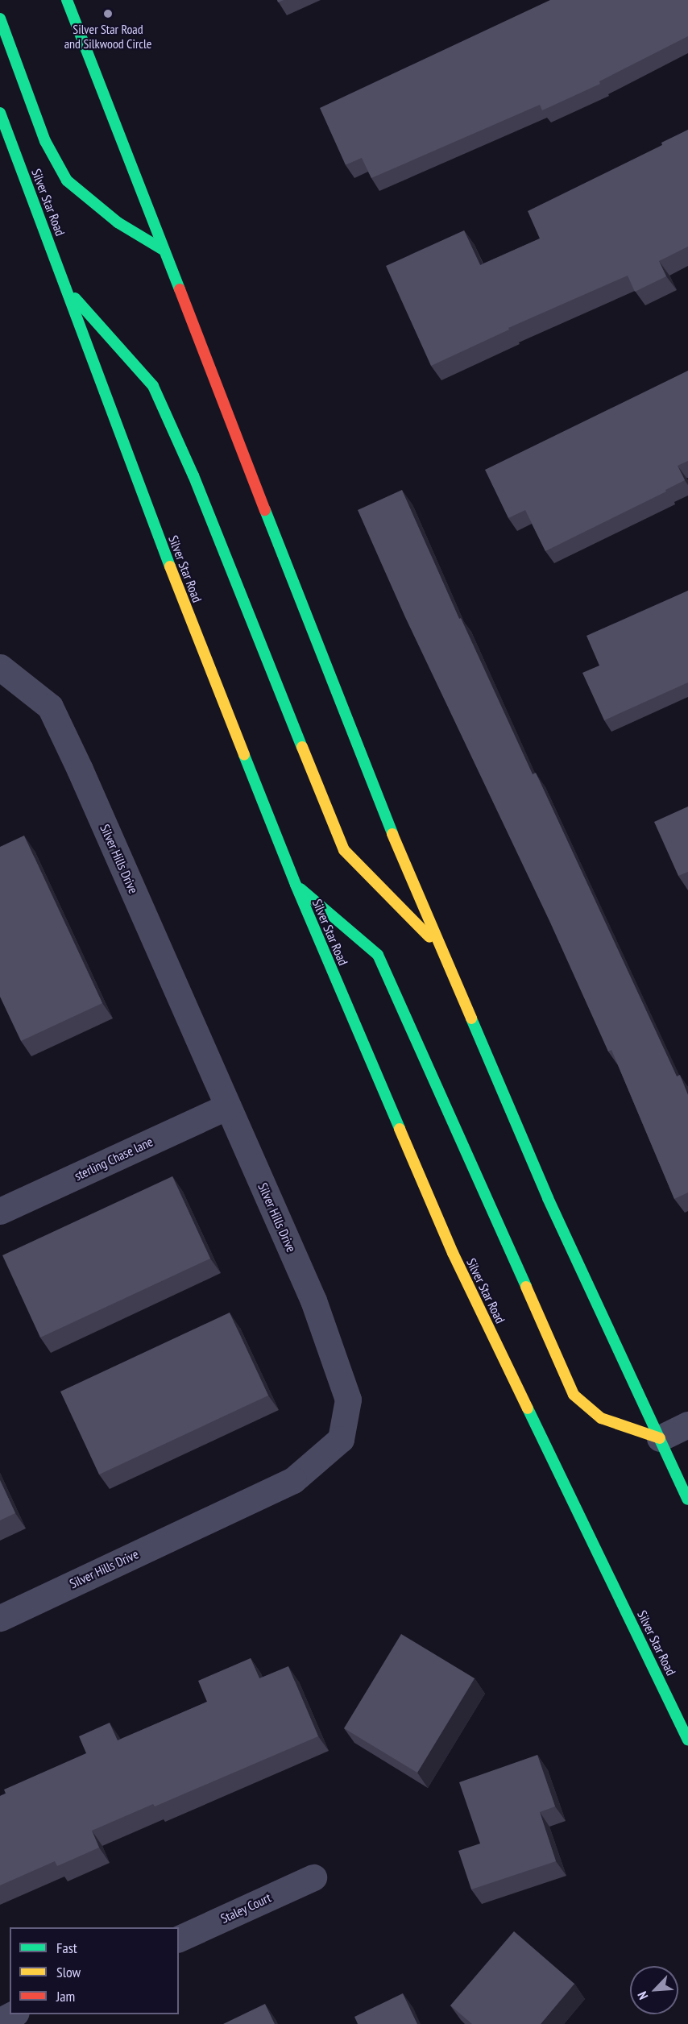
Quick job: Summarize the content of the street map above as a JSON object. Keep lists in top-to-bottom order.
{
  "streets": {
    "main road": ["Silver Star Road"],
    "street": ["Silver Hills Drive", "sterling Chase lane", "Staley Court"]
  },
  "crossings": [
    ["Silver Hills Drive", "sterling Chase lane"]
  ],
  "places": ["Silver Star Road and Silkwood Circle"],
  "legend": ["Fast", "Slow", "Jam"],
  "north": "bottom left"
}
